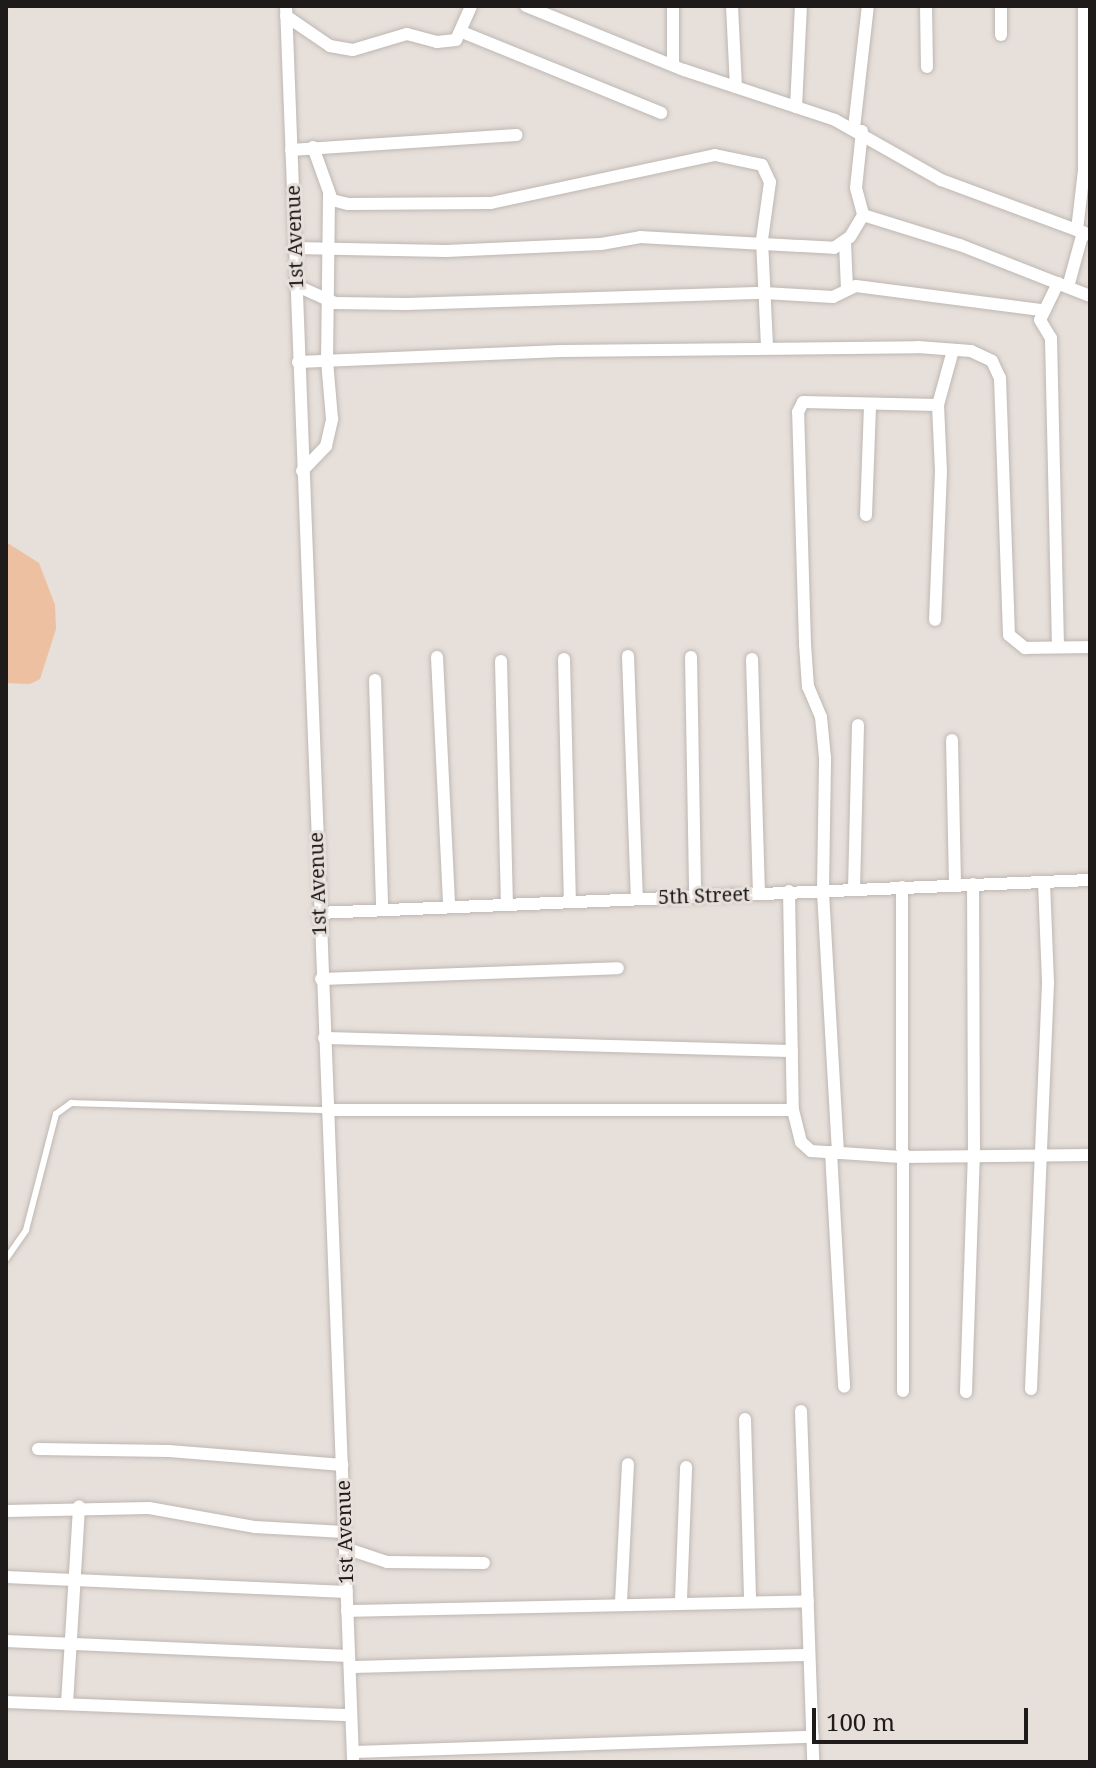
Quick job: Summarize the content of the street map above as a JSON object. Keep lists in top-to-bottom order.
{
  "streets": {
    "street": ["1st Avenue", "5th Street"]
  },
  "crossings": [
    ["1st Avenue", "5th Street"]
  ],
  "scale_bar": "100 m"
}
